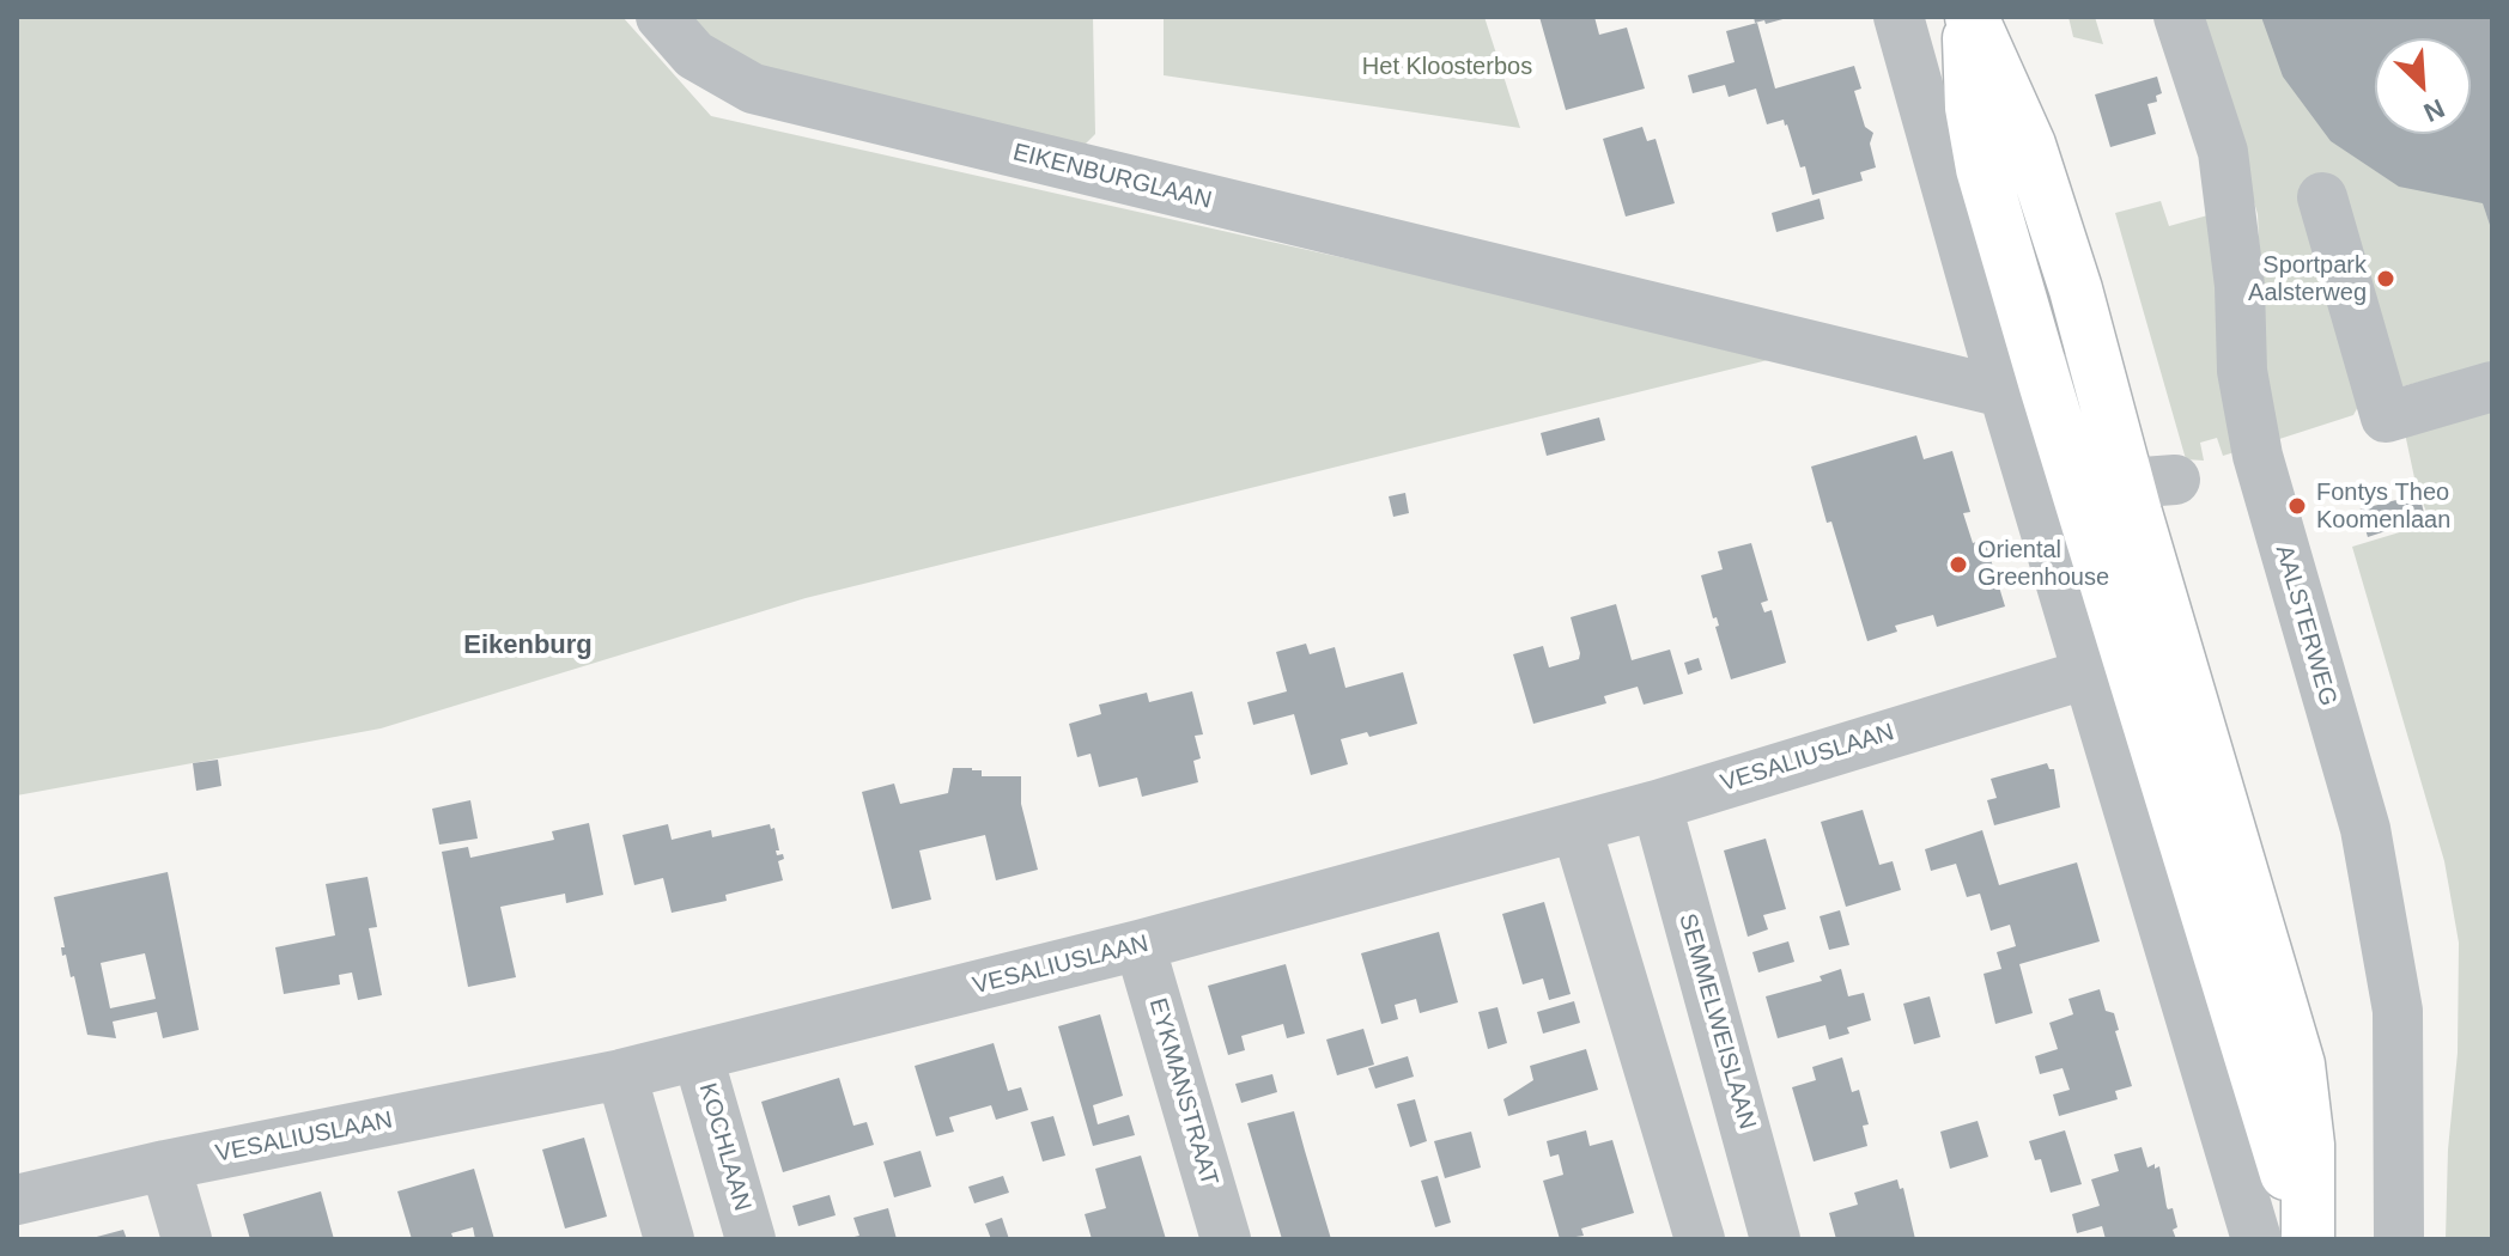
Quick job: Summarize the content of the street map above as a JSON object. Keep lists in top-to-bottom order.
{
  "streets": {
    "street": [
      "EIKENBURGLAAN",
      "AALSTERWEG",
      "VESALIUSLAAN",
      "SEMMELWEISLAAN",
      "EYKMANSTRAAT",
      "KOCHLAAN"
    ]
  },
  "crossings": [
    ["VESALIUSLAAN", "SEMMELWEISLAAN"],
    ["VESALIUSLAAN", "EYKMANSTRAAT"],
    ["VESALIUSLAAN", "KOCHLAAN"]
  ],
  "districts": ["Eikenburg"],
  "parks": ["Het Kloosterbos"],
  "places": ["Sportpark Aalsterweg", "Fontys Theo Koomenlaan", "Oriental Greenhouse"],
  "north": "bottom right"
}
